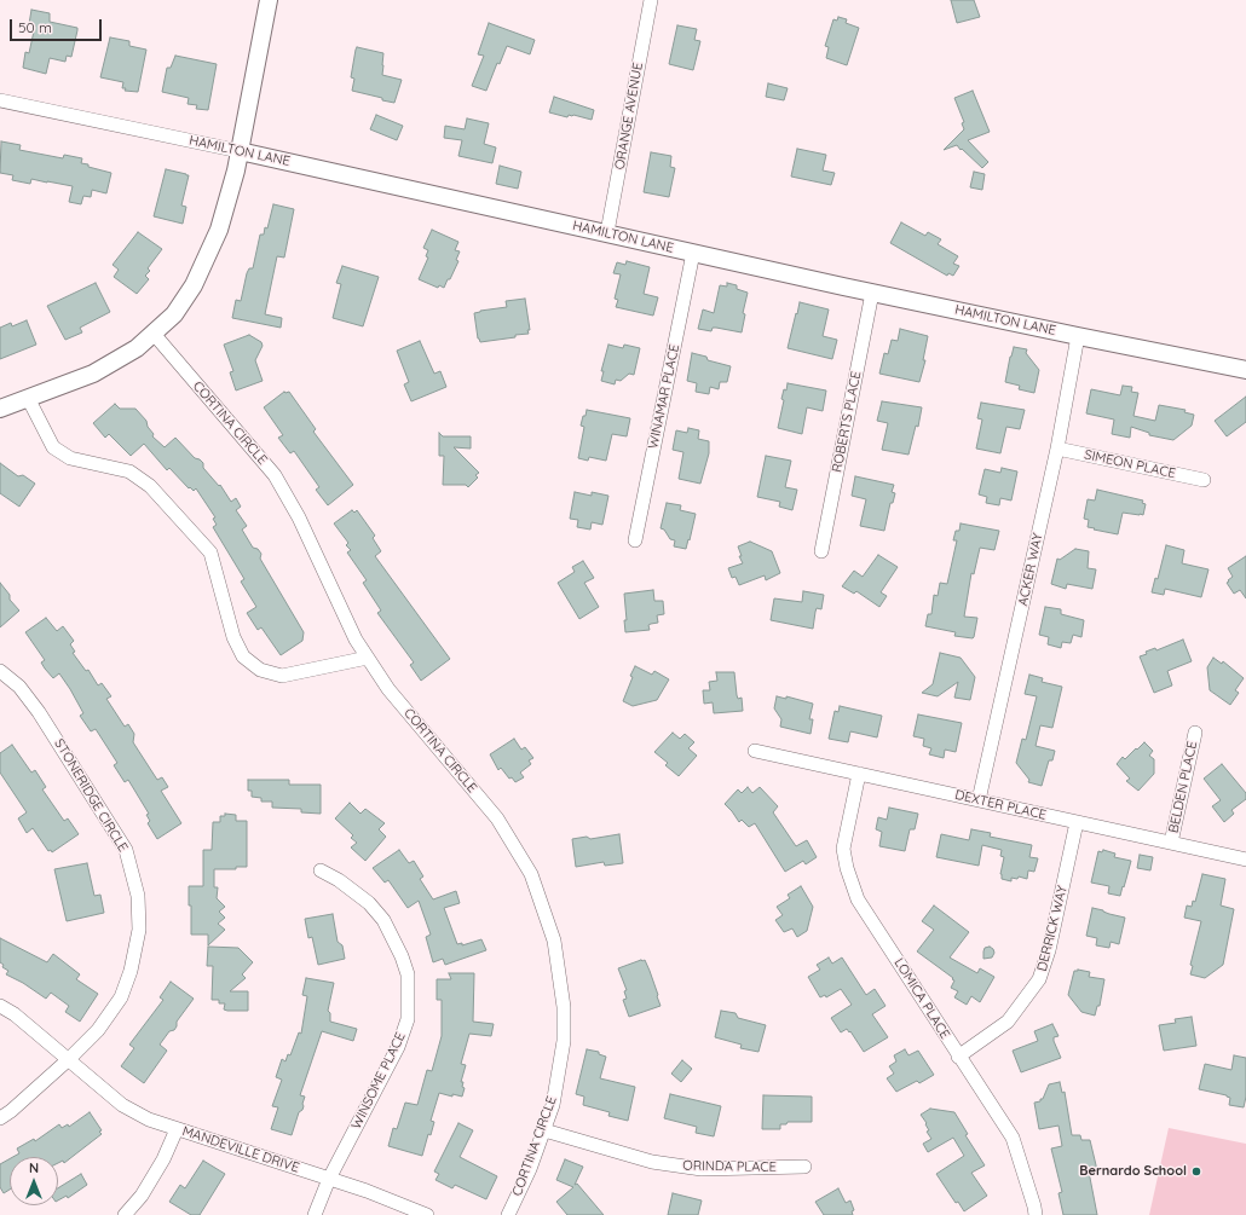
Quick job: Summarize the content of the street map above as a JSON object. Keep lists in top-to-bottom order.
{
  "streets": {
    "street": [
      "ORANGE AVENUE",
      "HAMILTON LANE",
      "WINAMAR PLACE",
      "ROBERTS PLACE",
      "CORTINA CIRCLE",
      "SIMEON PLACE",
      "ACKER WAY",
      "BELDEN PLACE",
      "STONERIDGE CIRCLE",
      "DEXTER PLACE",
      "DERRICK WAY",
      "LOMICA PLACE",
      "WINSOME PLACE",
      "MANDEVILLE DRIVE",
      "ORINDA PLACE"
    ]
  },
  "crossings": [
    ["ORANGE AVENUE", "HAMILTON LANE"],
    ["HAMILTON LANE", "WINAMAR PLACE"],
    ["HAMILTON LANE", "ROBERTS PLACE"],
    ["HAMILTON LANE", "ACKER WAY"],
    ["CORTINA CIRCLE", "ORINDA PLACE"],
    ["SIMEON PLACE", "ACKER WAY"],
    ["ACKER WAY", "DEXTER PLACE"],
    ["BELDEN PLACE", "DEXTER PLACE"],
    ["STONERIDGE CIRCLE", "MANDEVILLE DRIVE"],
    ["DEXTER PLACE", "DERRICK WAY"],
    ["DEXTER PLACE", "LOMICA PLACE"],
    ["DERRICK WAY", "LOMICA PLACE"],
    ["WINSOME PLACE", "MANDEVILLE DRIVE"]
  ],
  "places": ["Bernardo School"],
  "scale_bar": "50 m",
  "north": "top"
}
